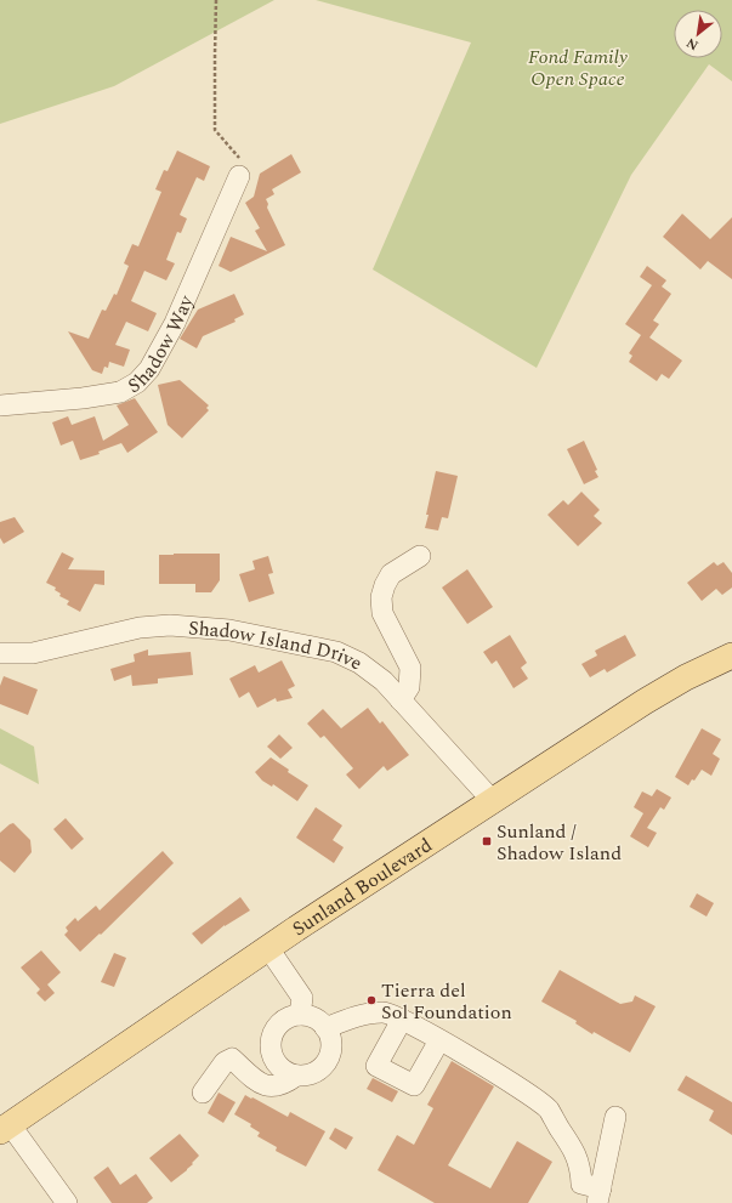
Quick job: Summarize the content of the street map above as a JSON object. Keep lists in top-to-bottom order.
{
  "streets": {
    "main road": ["Sunland Boulevard"],
    "street": ["Shadow Way", "Shadow Island Drive"]
  },
  "crossings": [
    ["Shadow Island Drive", "Sunland Boulevard"]
  ],
  "parks": ["Fond Family Open Space"],
  "places": {
    "transit": ["Sunland / Shadow Island"],
    "other": ["Tierra del Sol Foundation"]
  },
  "north": "bottom left"
}
